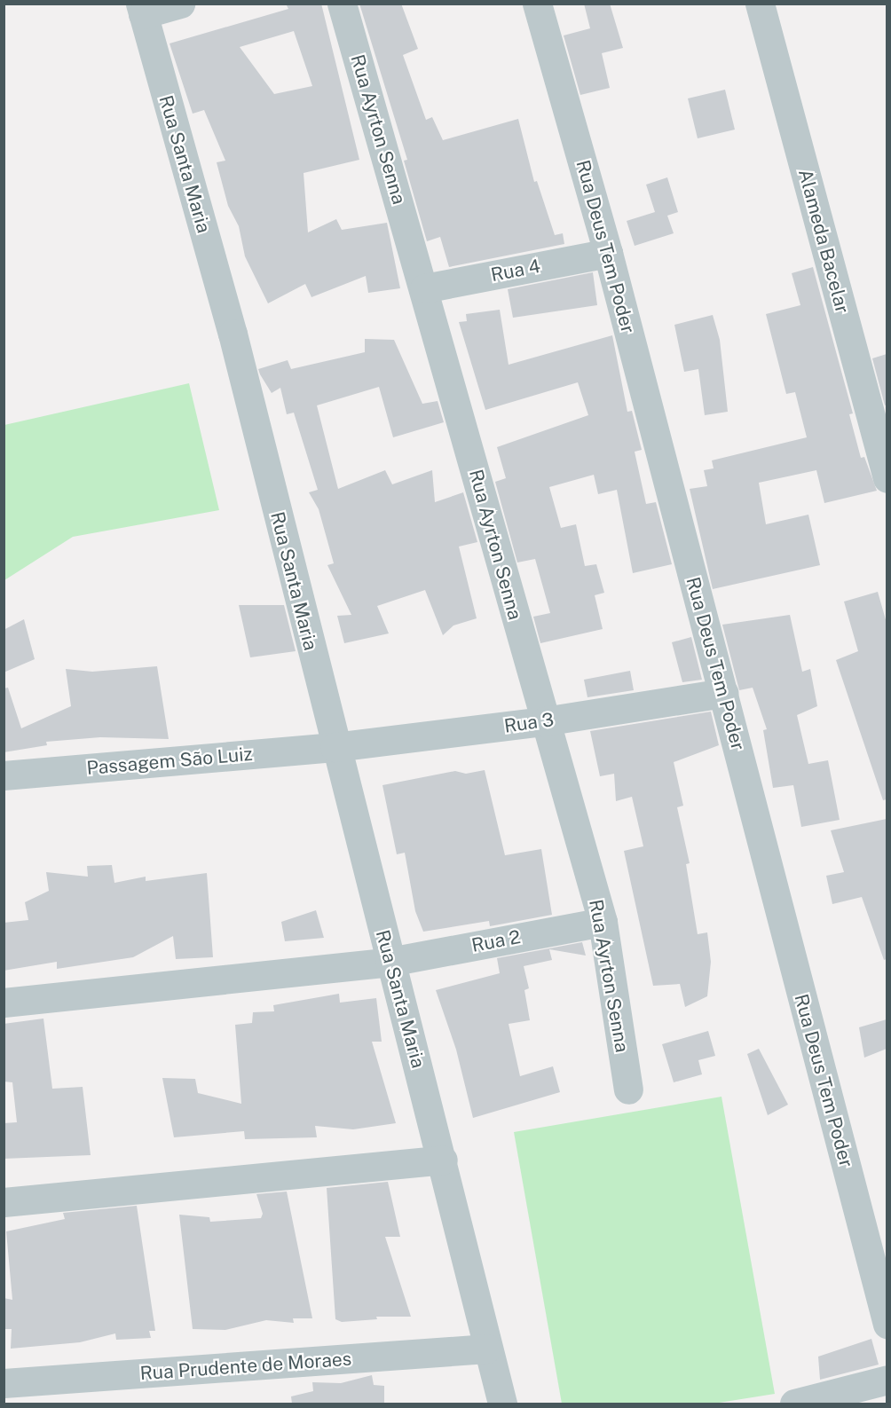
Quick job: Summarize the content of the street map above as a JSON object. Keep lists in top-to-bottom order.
{
  "streets": {
    "street": [
      "Rua Ayrton Senna",
      "Rua Santa Maria",
      "Alameda Bacelar",
      "Rua Deus Tem Poder",
      "Rua 4",
      "Rua 3",
      "Passagem São Luiz",
      "Rua 2",
      "Rua Prudente de Moraes"
    ]
  },
  "crossings": [
    ["Rua Ayrton Senna", "Rua 4"],
    ["Rua Ayrton Senna", "Rua 3"],
    ["Rua Ayrton Senna", "Rua 2"],
    ["Rua Santa Maria", "Rua 3"],
    ["Rua Santa Maria", "Passagem São Luiz"],
    ["Rua Santa Maria", "Rua 2"],
    ["Rua Santa Maria", "Rua Prudente de Moraes"],
    ["Rua Deus Tem Poder", "Rua 4"],
    ["Rua Deus Tem Poder", "Rua 3"],
    ["Rua 3", "Passagem São Luiz"]
  ]
}
